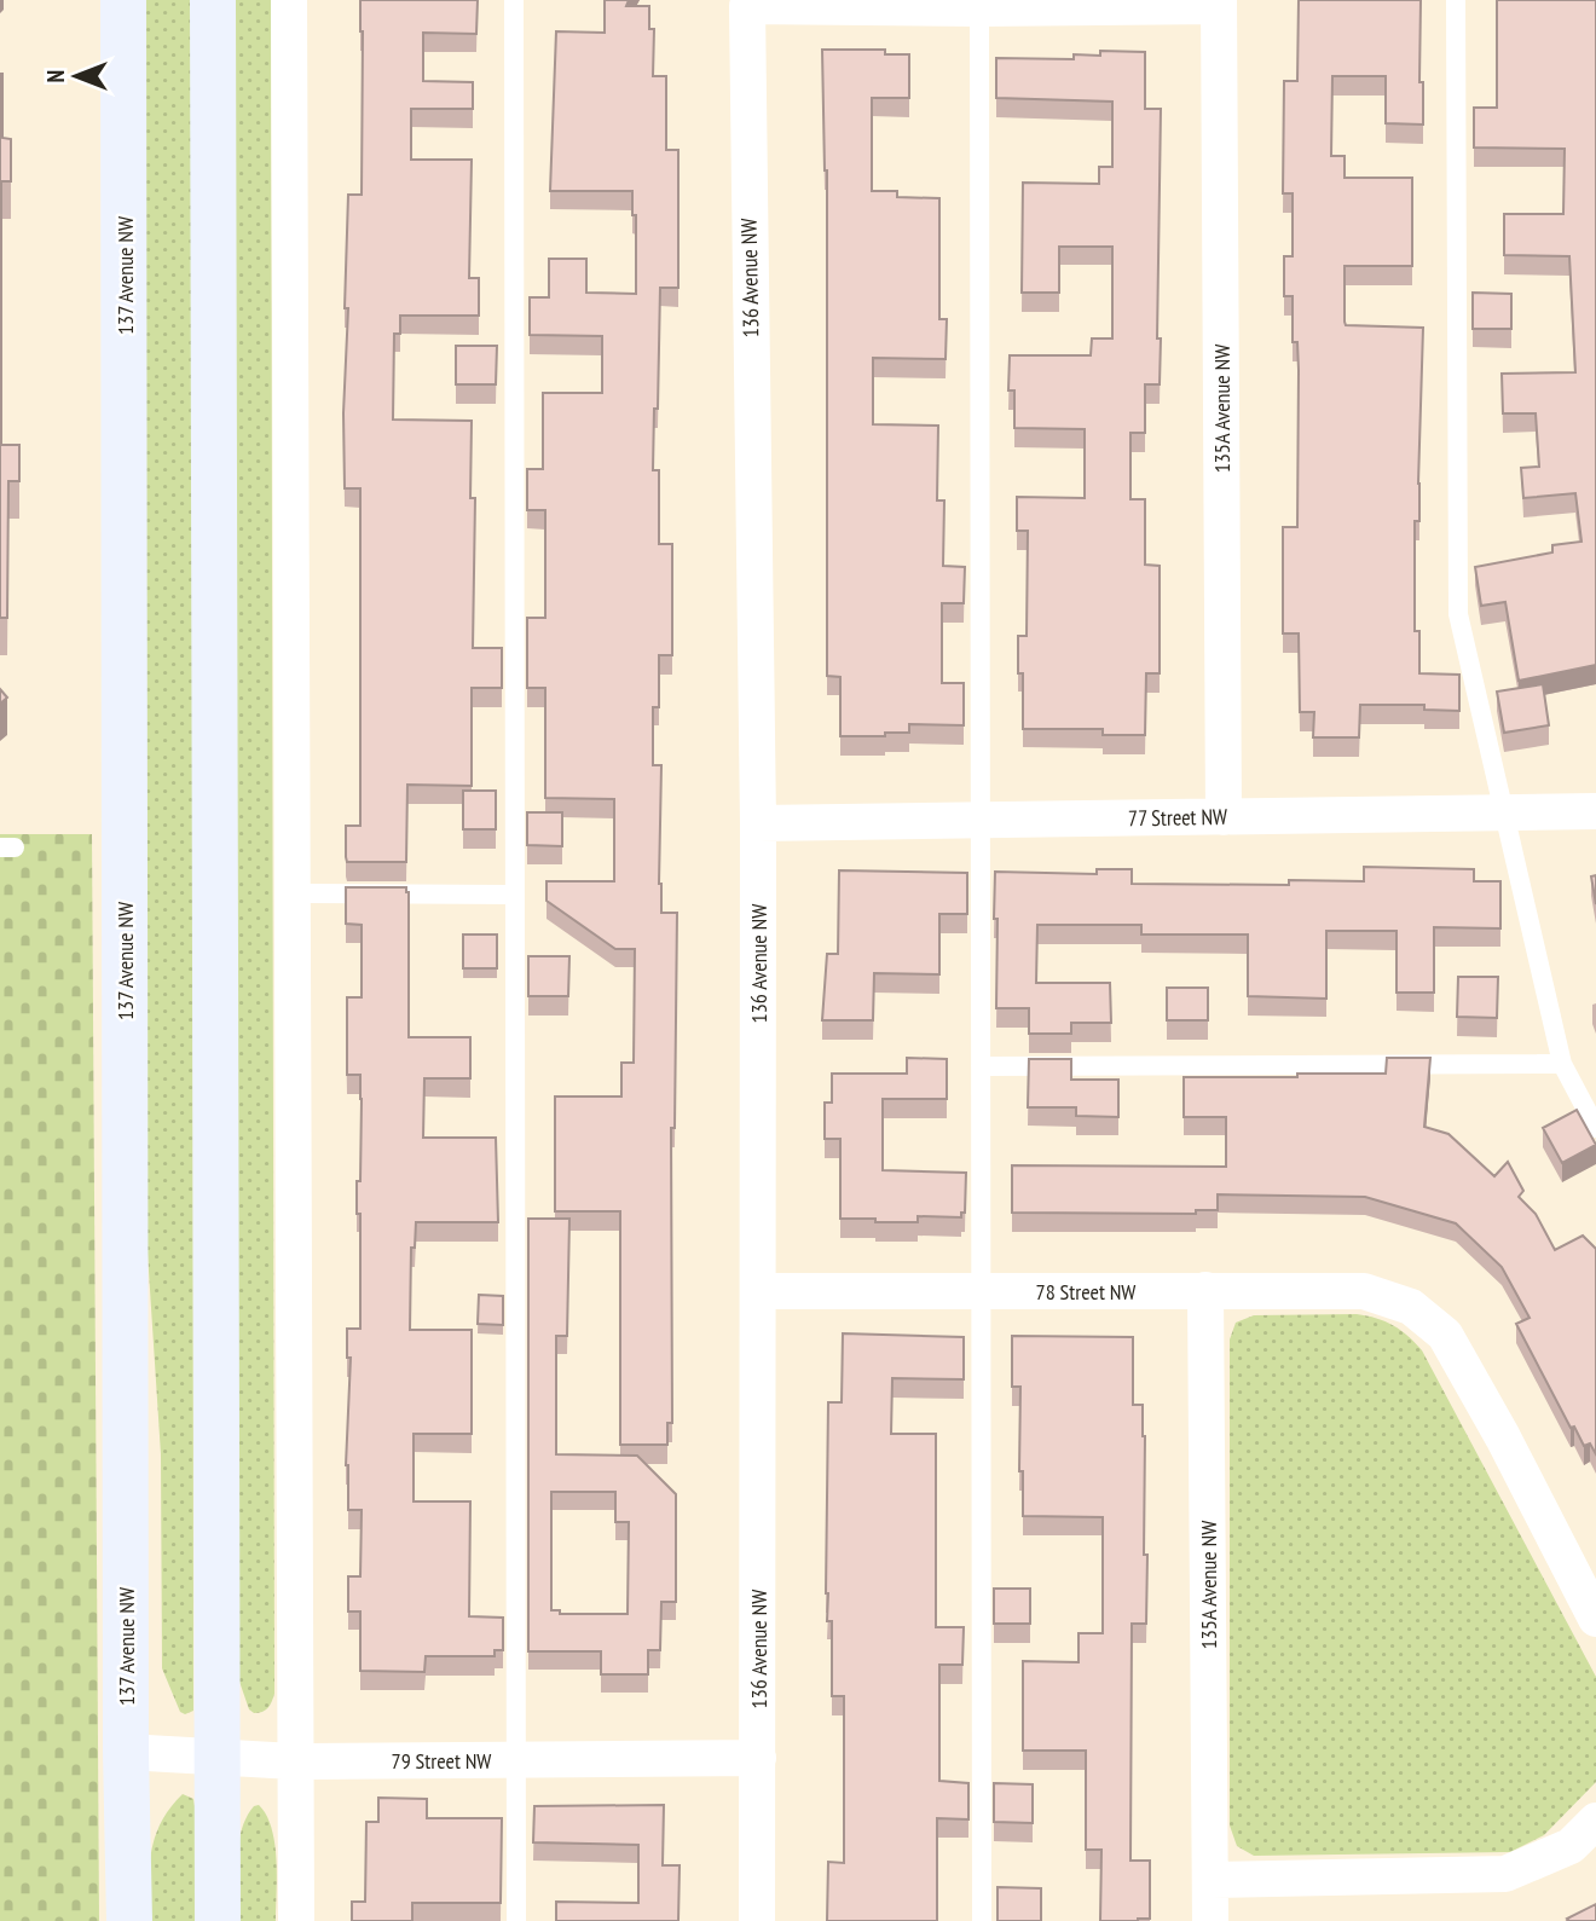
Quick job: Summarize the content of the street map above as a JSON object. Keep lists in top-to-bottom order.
{
  "streets": {
    "main road": ["137 Avenue NW"],
    "street": [
      "136 Avenue NW",
      "135A Avenue NW",
      "77 Street NW",
      "78 Street NW",
      "79 Street NW"
    ]
  },
  "crossings": [
    ["137 Avenue NW", "79 Street NW"],
    ["136 Avenue NW", "77 Street NW"],
    ["136 Avenue NW", "78 Street NW"],
    ["136 Avenue NW", "79 Street NW"],
    ["135A Avenue NW", "77 Street NW"],
    ["135A Avenue NW", "78 Street NW"]
  ],
  "north": "left"
}
